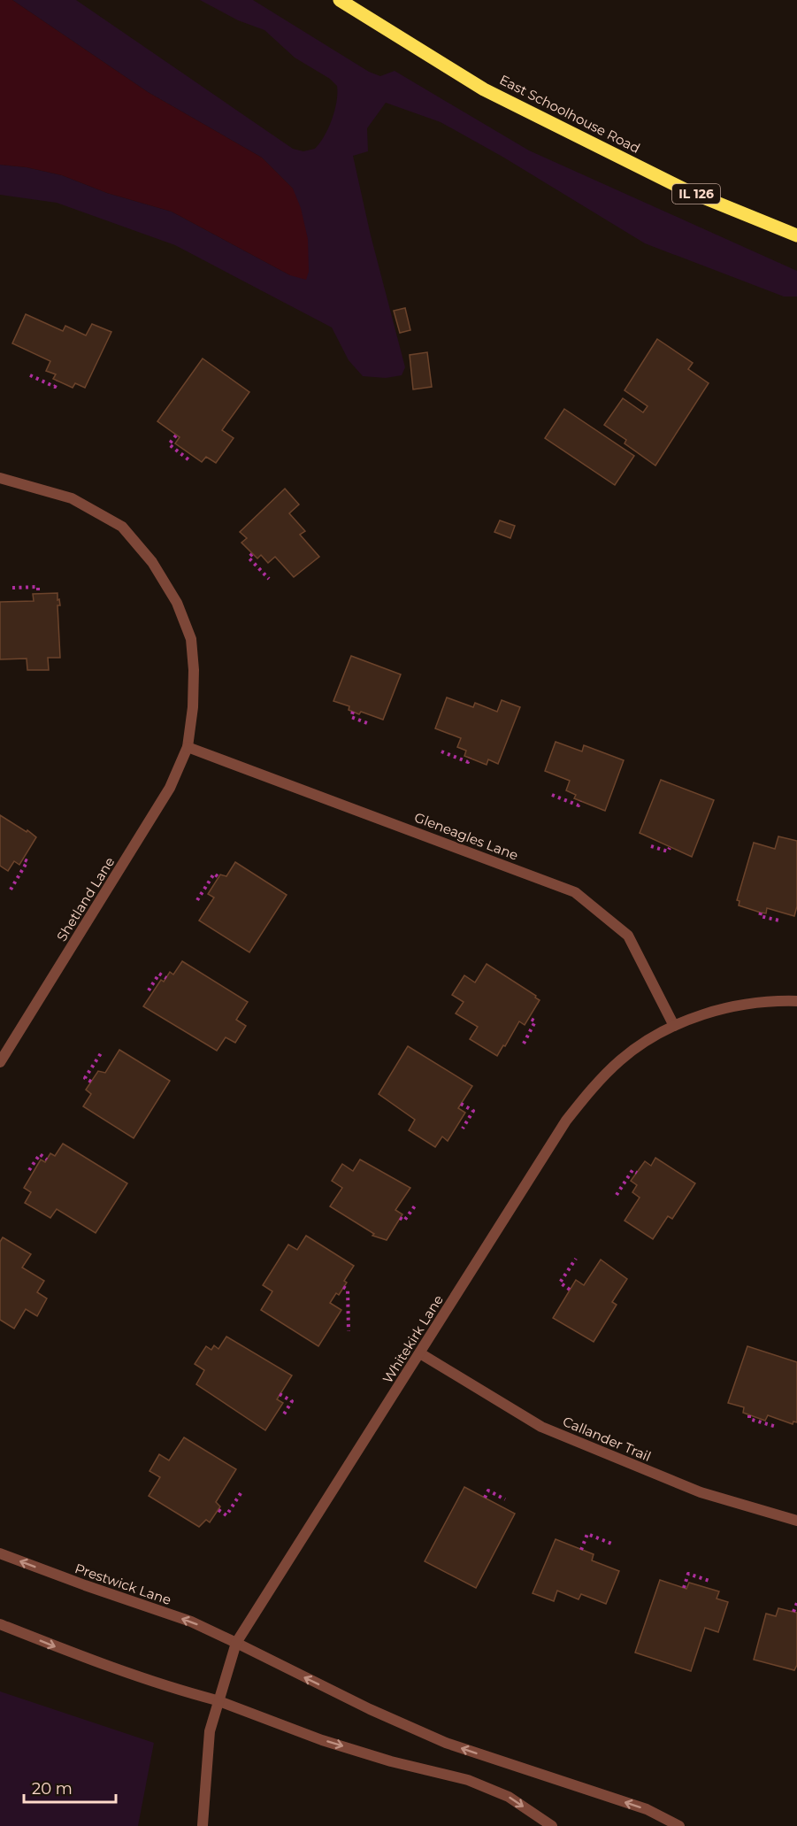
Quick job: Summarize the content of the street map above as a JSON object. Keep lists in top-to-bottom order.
{
  "streets": {
    "main road": ["East Schoolhouse Road", "IL 126"],
    "street": [
      "Gleneagles Lane",
      "Shetland Lane",
      "Whitekirk Lane",
      "Callander Trail",
      "Prestwick Lane"
    ]
  },
  "crossings": [
    ["Gleneagles Lane", "Shetland Lane"],
    ["Gleneagles Lane", "Whitekirk Lane"],
    ["Whitekirk Lane", "Callander Trail"],
    ["Whitekirk Lane", "Prestwick Lane"]
  ],
  "scale_bar": "20 m"
}
